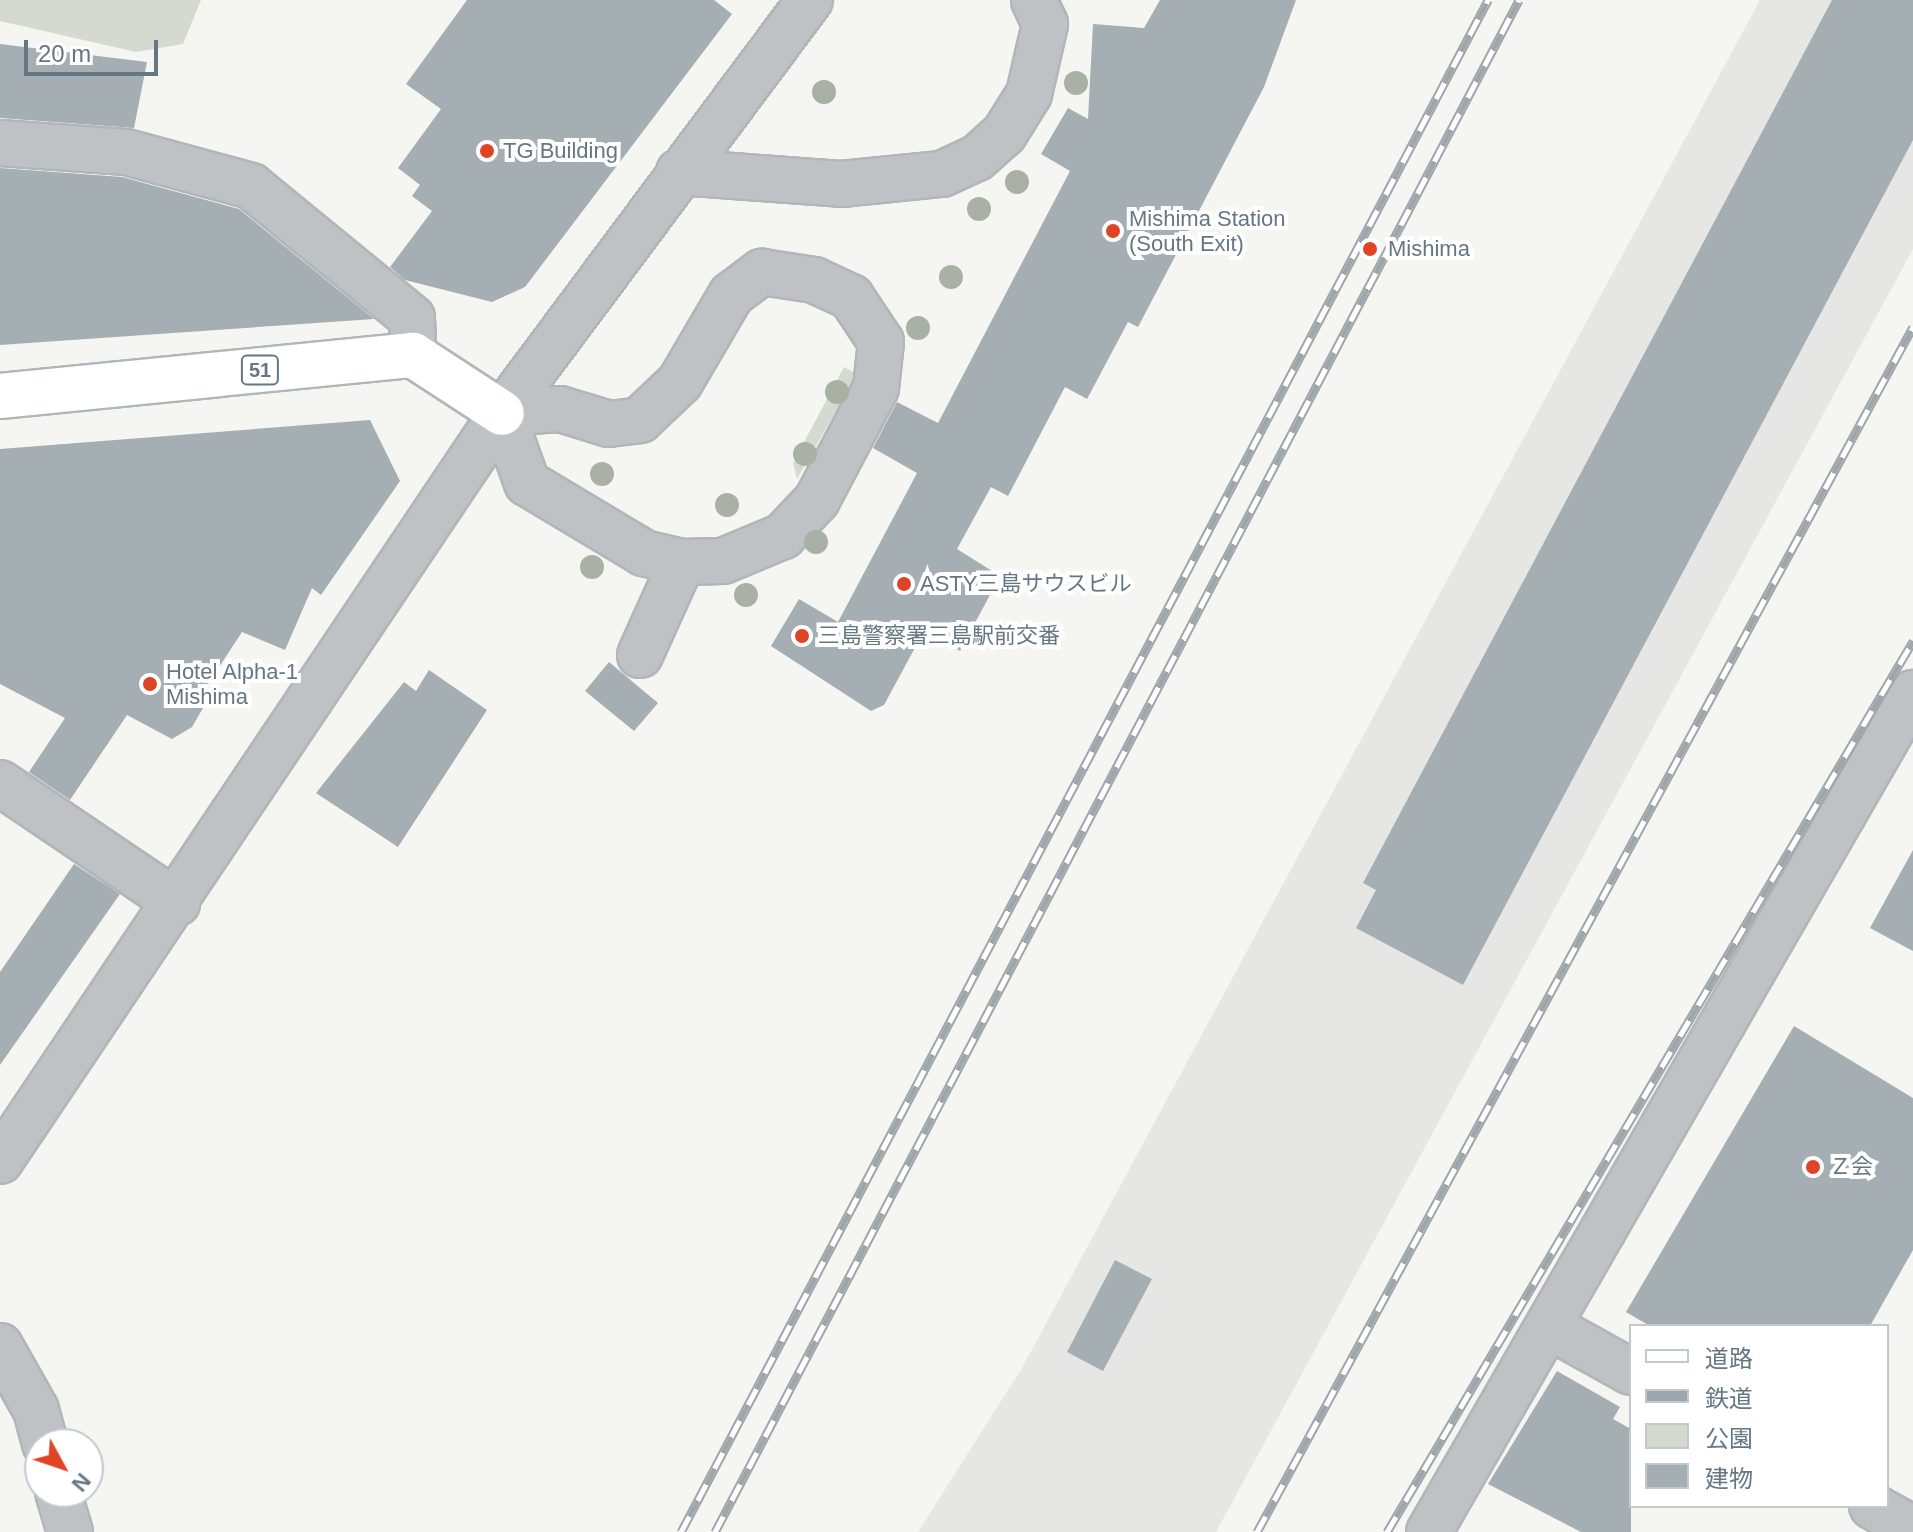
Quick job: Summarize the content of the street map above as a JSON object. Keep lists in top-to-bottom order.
{
  "streets": {
    "main road": ["51"]
  },
  "places": [
    "TG Building",
    "Mishima Station (South Exit)",
    "Mishima",
    "ASTY三島サウスビル",
    "三島警察署三島駅前交番",
    "Hotel Alpha-1 Mishima",
    "Ｚ会"
  ],
  "legend": [
    "道路",
    "鉄道",
    "公園",
    "建物"
  ],
  "scale_bar": "20 m",
  "north": "bottom right"
}
